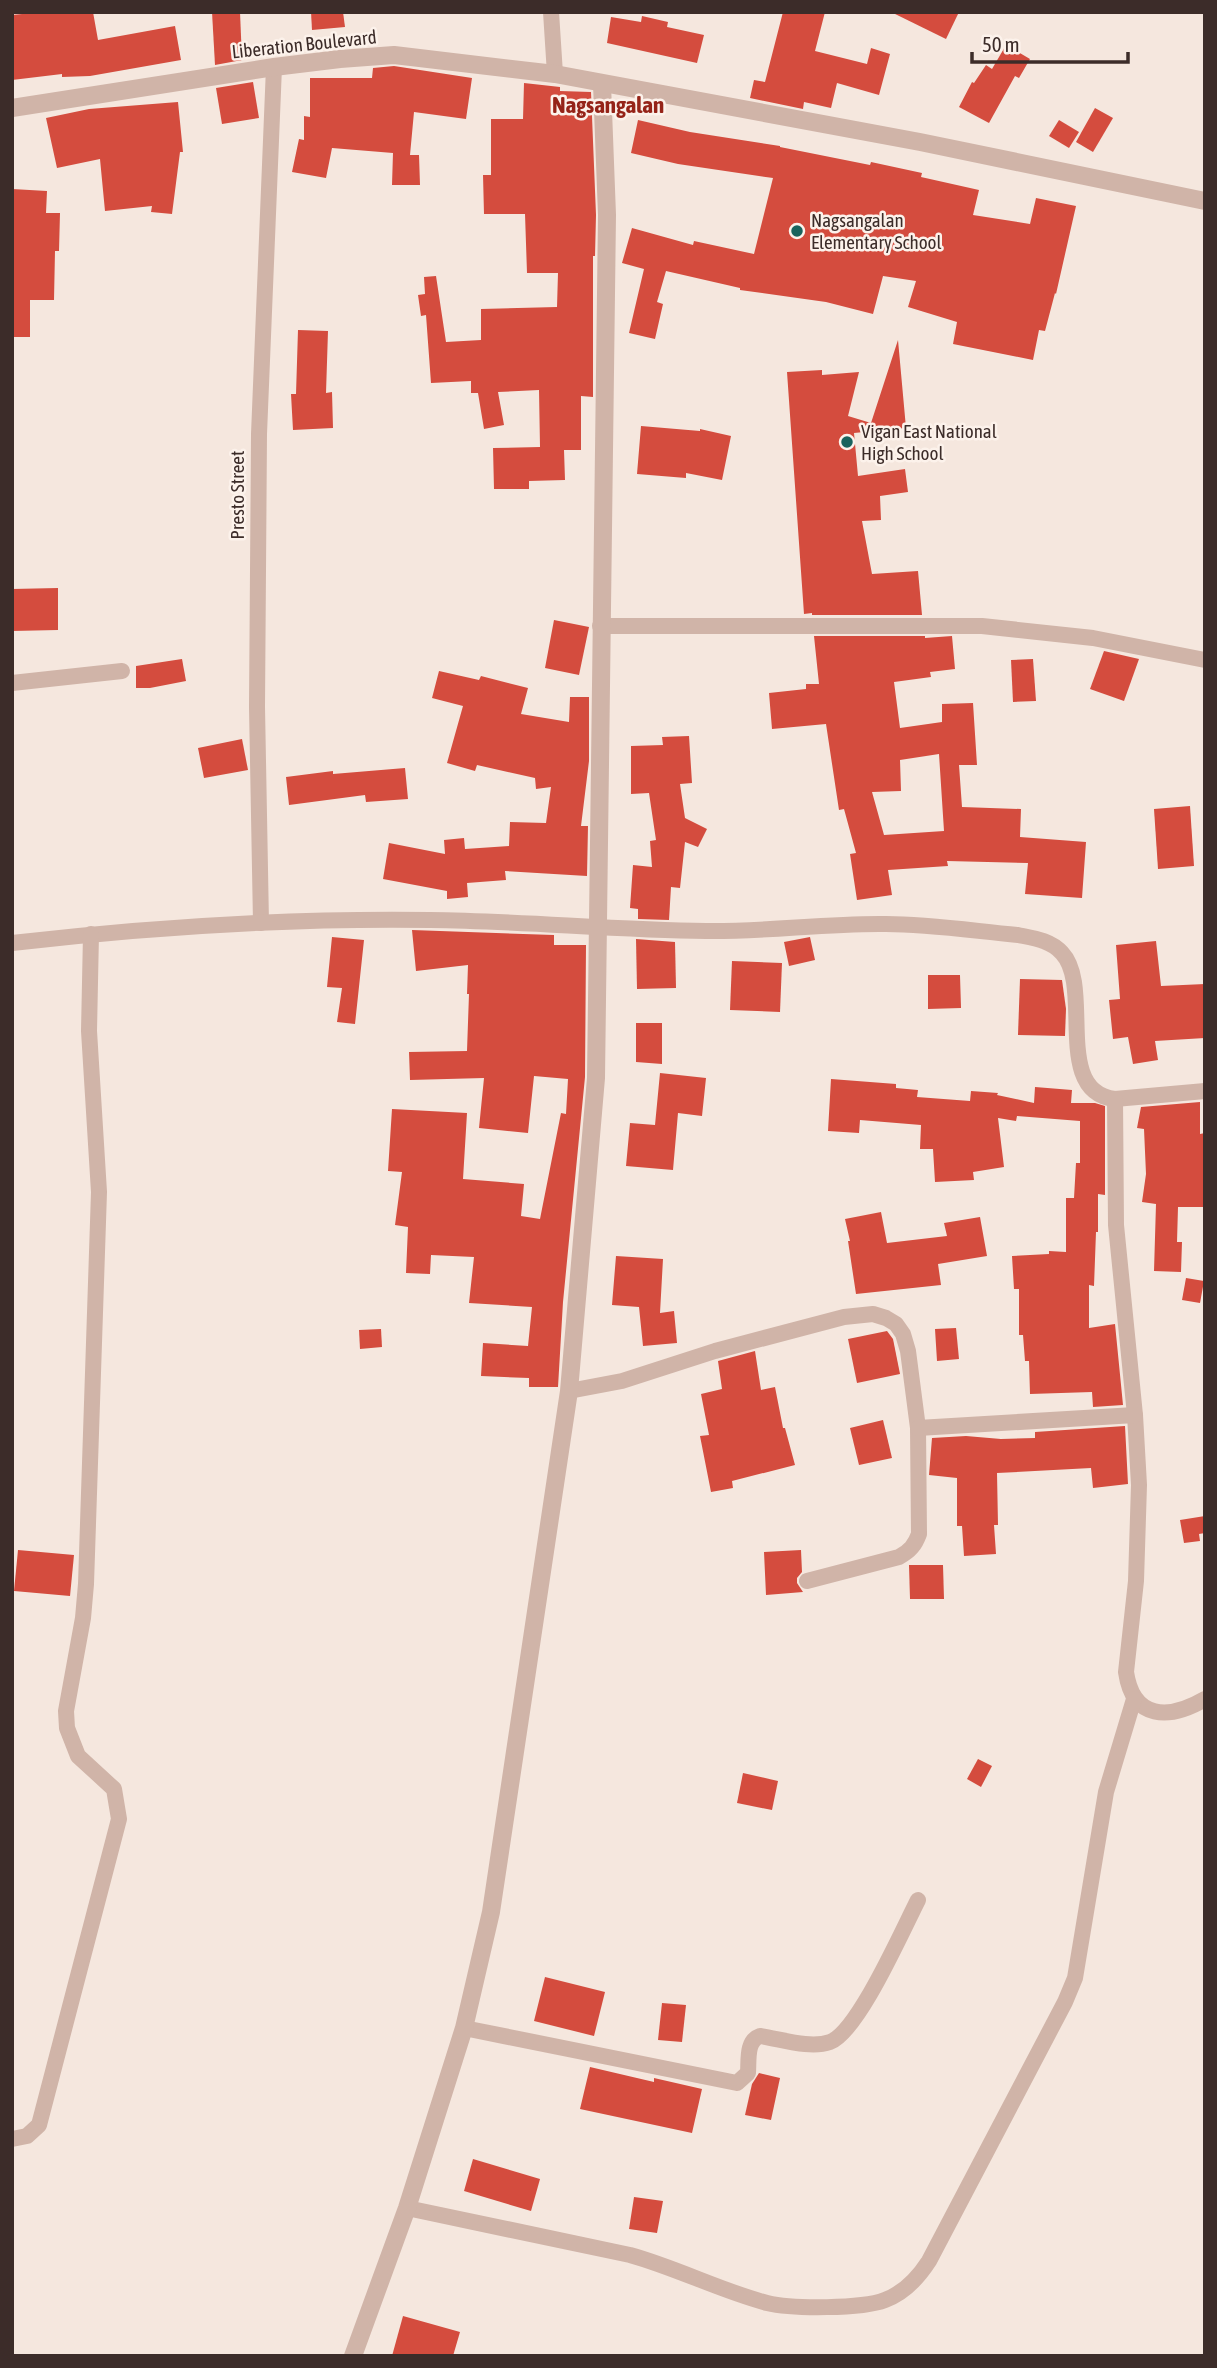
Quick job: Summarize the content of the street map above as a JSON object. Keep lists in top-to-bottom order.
{
  "streets": {
    "street": ["Liberation Boulevard", "Presto Street"]
  },
  "crossings": [
    ["Liberation Boulevard", "Presto Street"]
  ],
  "districts": ["Nagsangalan"],
  "places": ["Nagsangalan Elementary School", "Vigan East National High School"],
  "scale_bar": "50 m"
}
